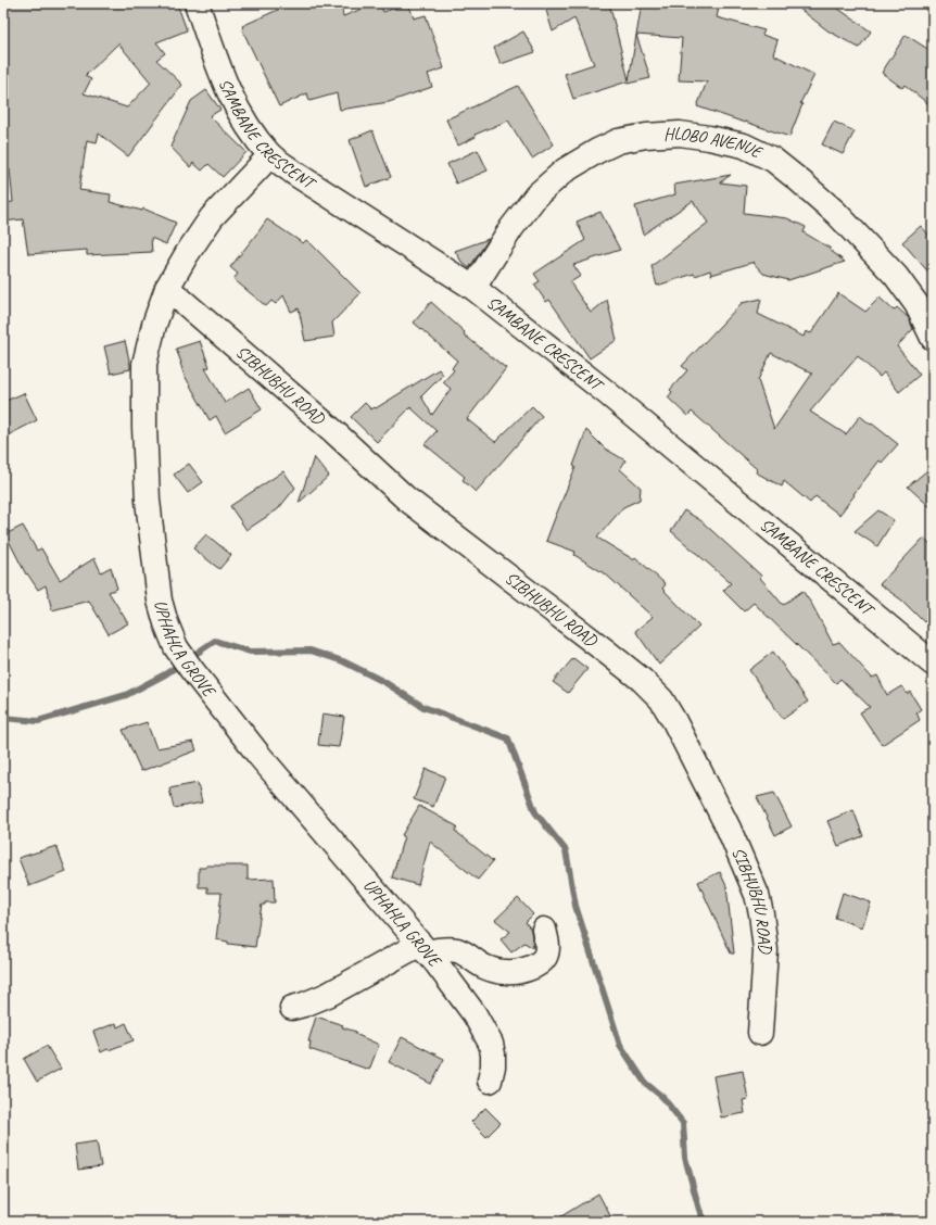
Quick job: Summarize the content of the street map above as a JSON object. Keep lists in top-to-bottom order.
{
  "streets": {
    "street": [
      "SAMBANE CRESCENT",
      "HLOBO AVENUE",
      "SIBHUBHU ROAD",
      "UPHAHLA GROVE"
    ]
  },
  "crossings": [
    ["SAMBANE CRESCENT", "HLOBO AVENUE"],
    ["SAMBANE CRESCENT", "UPHAHLA GROVE"],
    ["SIBHUBHU ROAD", "UPHAHLA GROVE"]
  ]
}
